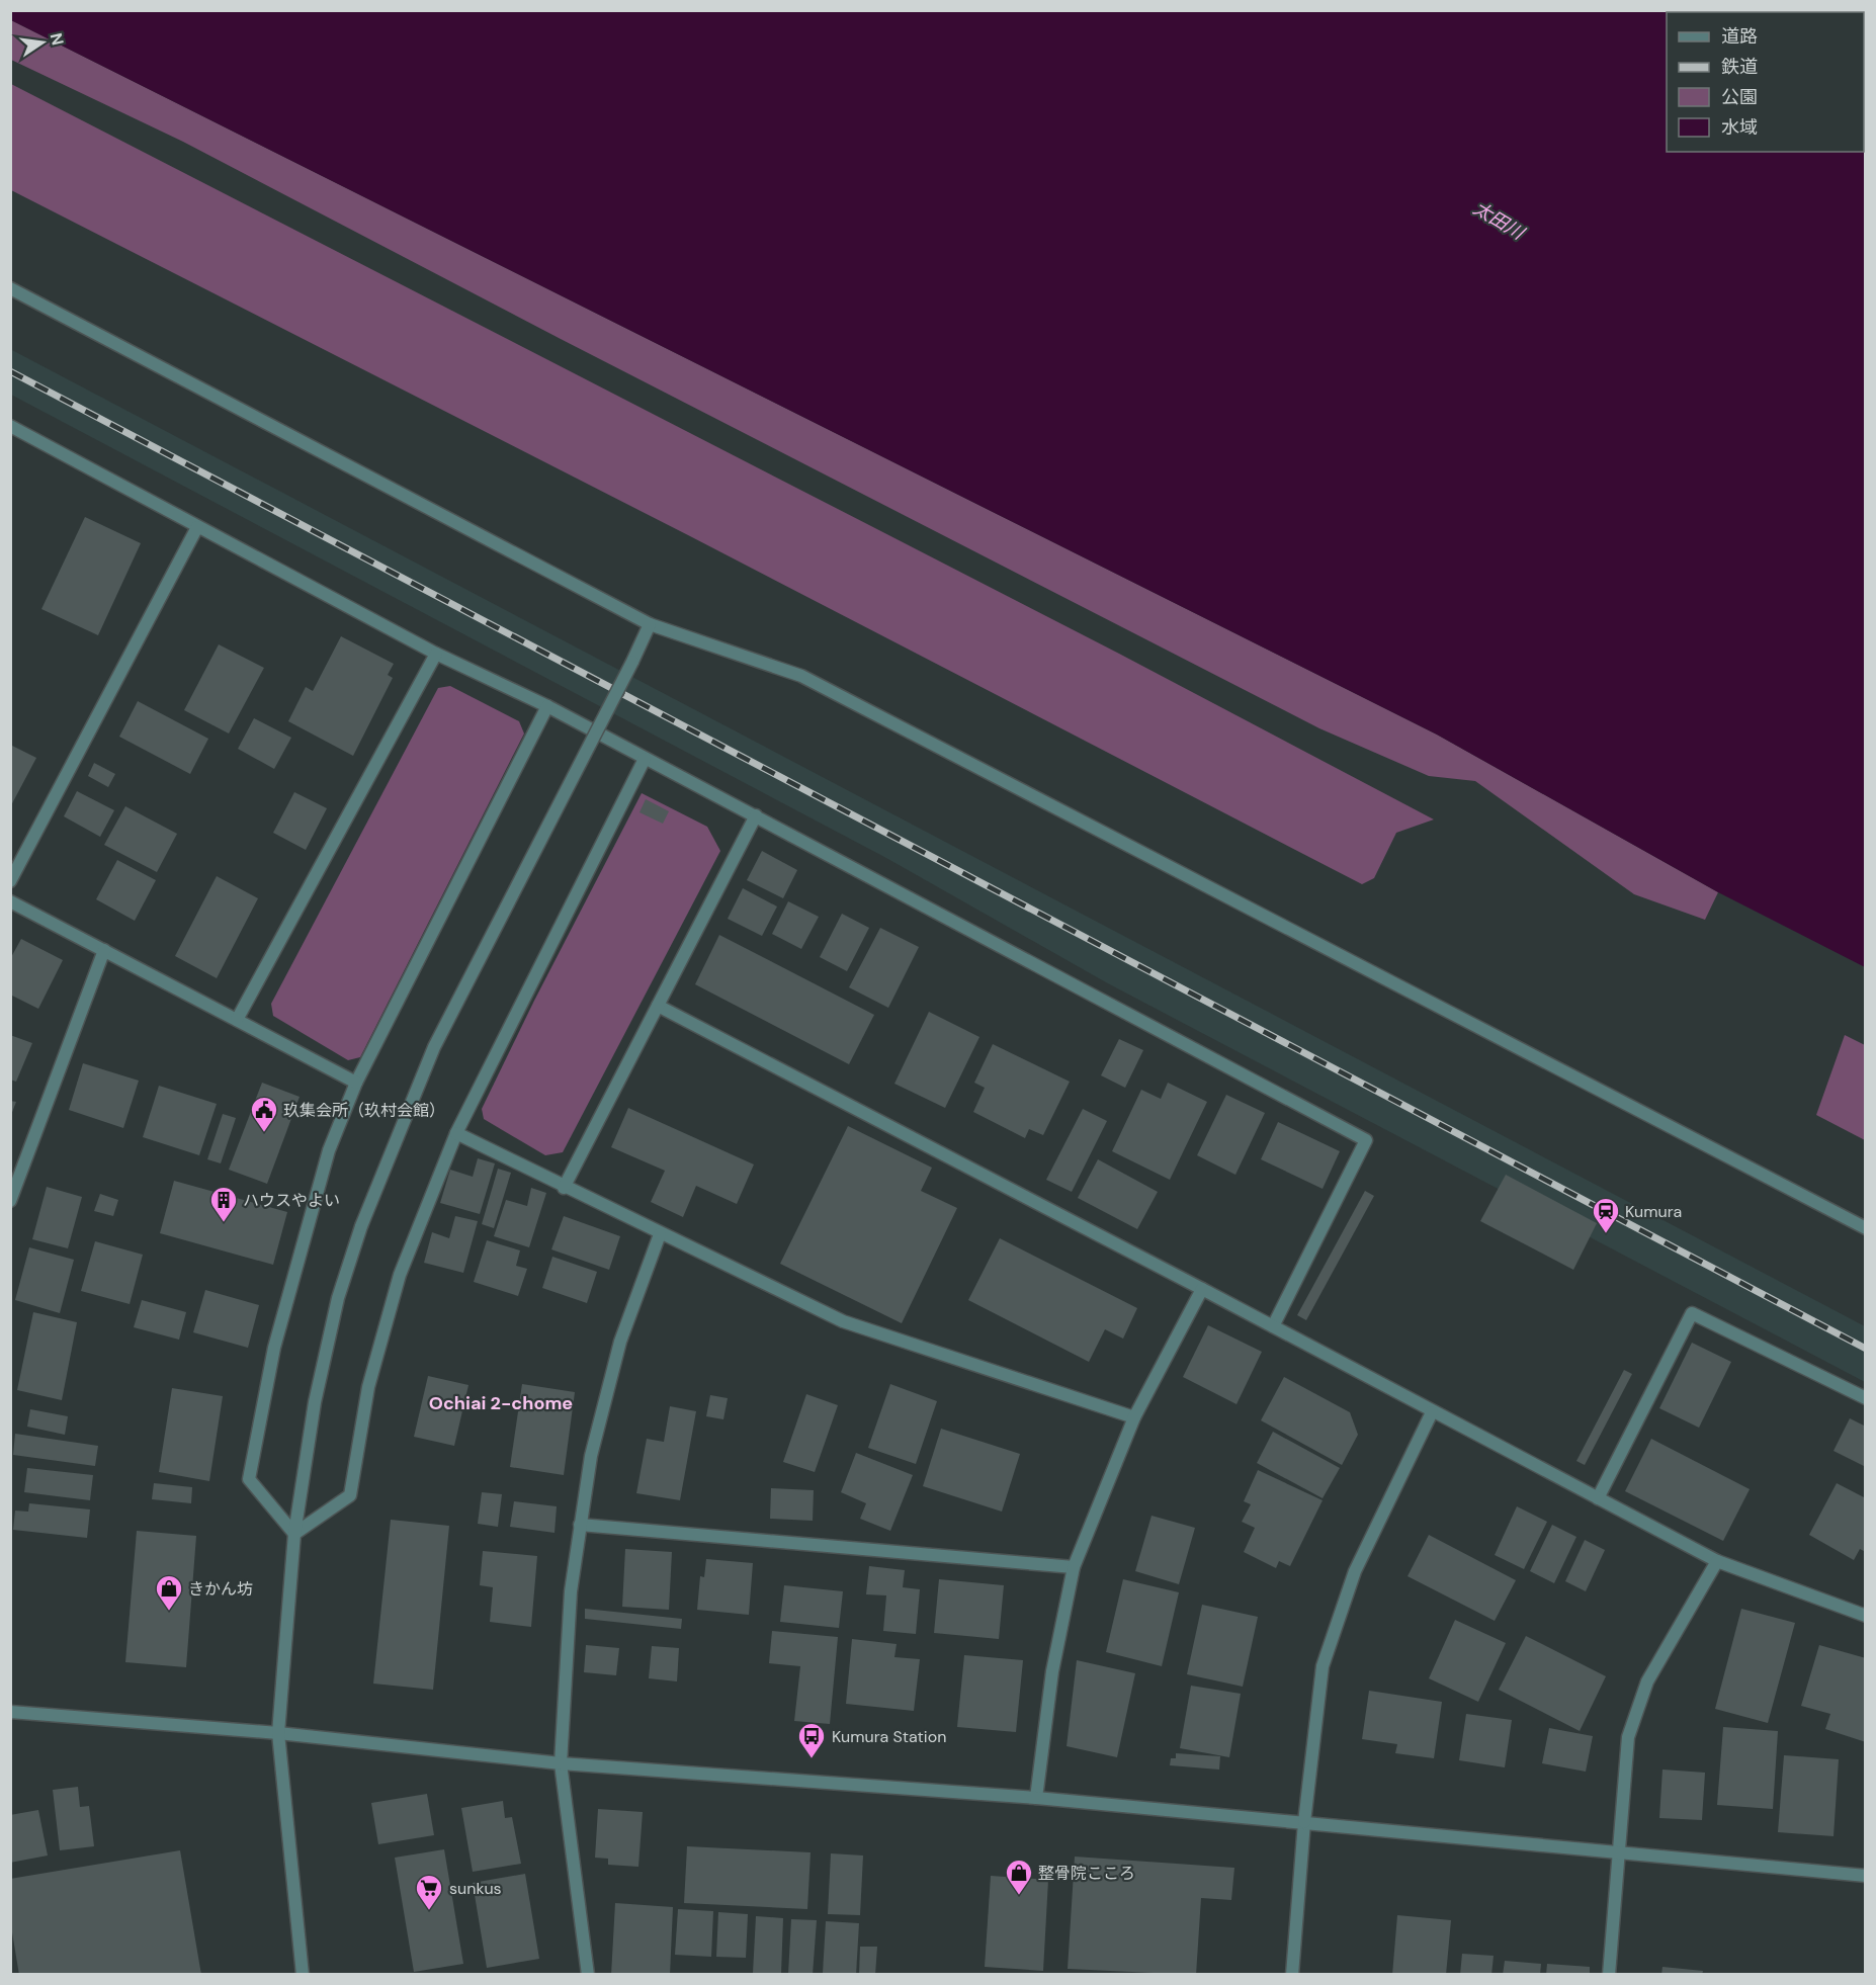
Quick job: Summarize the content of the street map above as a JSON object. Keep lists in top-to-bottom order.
{
  "districts": ["Ochiai 2-chome"],
  "water": ["太田川"],
  "places": {
    "public building": ["玖集会所（玖村会館）"],
    "building": ["ハウスやよい"],
    "station": ["Kumura"],
    "shop": ["きかん坊", "整骨院こころ"],
    "bus stop": ["Kumura Station"],
    "supermarket": ["sunkus"]
  },
  "legend": [
    "道路",
    "鉄道",
    "公園",
    "水域"
  ],
  "north": "right"
}
